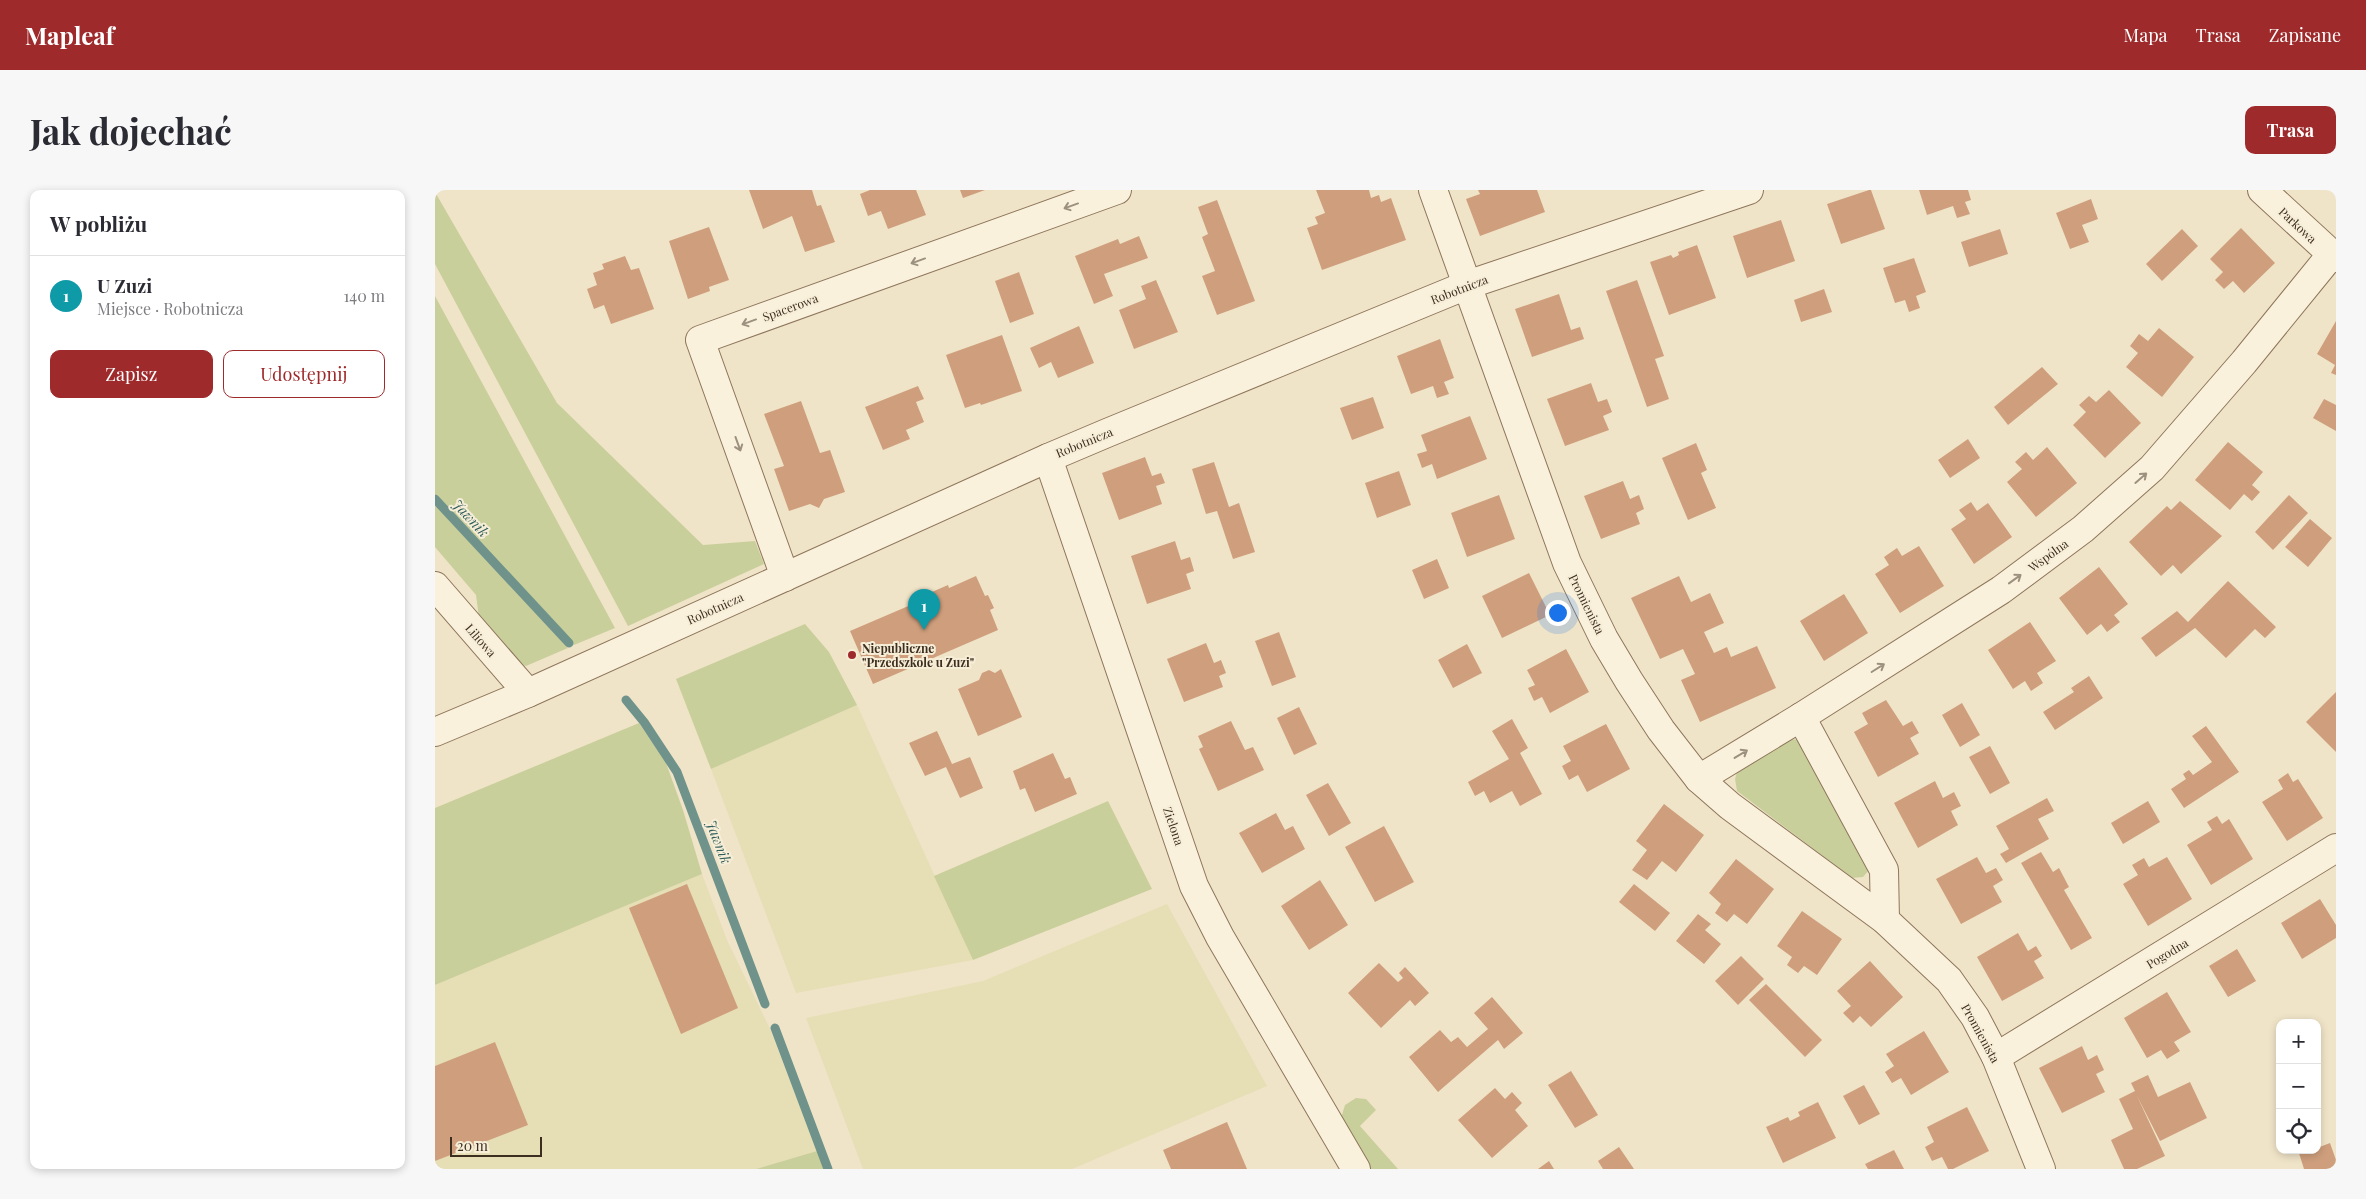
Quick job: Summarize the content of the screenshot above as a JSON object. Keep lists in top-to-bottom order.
{
  "streets": {
    "street": [
      "Parkowa",
      "Robotnicza",
      "Spacerowa",
      "Wspólna",
      "Promienista",
      "Liliowa",
      "Zielona",
      "Pogodna"
    ]
  },
  "crossings": [
    ["Parkowa", "Wspólna"],
    ["Robotnicza", "Spacerowa"],
    ["Robotnicza", "Promienista"],
    ["Robotnicza", "Liliowa"],
    ["Robotnicza", "Zielona"],
    ["Wspólna", "Promienista"],
    ["Promienista", "Pogodna"]
  ],
  "one_way": ["Wspólna"],
  "water": ["Jawnik"],
  "places": ["Niepubliczne \"Przedszkole u Zuzi\""],
  "scale_bar": "20 m",
  "page": {
    "header": "Mapleaf",
    "nav": ["Mapa", "Trasa", "Zapisane"],
    "buttons": [
      "Trasa",
      ["Zapisz", "Udostępnij"]
    ],
    "title": "Jak dojechać",
    "heading": "W pobliżu",
    "list": [
      {
        "mark": "1",
        "name": "U Zuzi",
        "note": "Miejsce · Robotnicza",
        "value": "140 m"
      }
    ],
    "pins": "1",
    "map_buttons": ["+", "−"],
    "scale": "20 m"
  }
}
